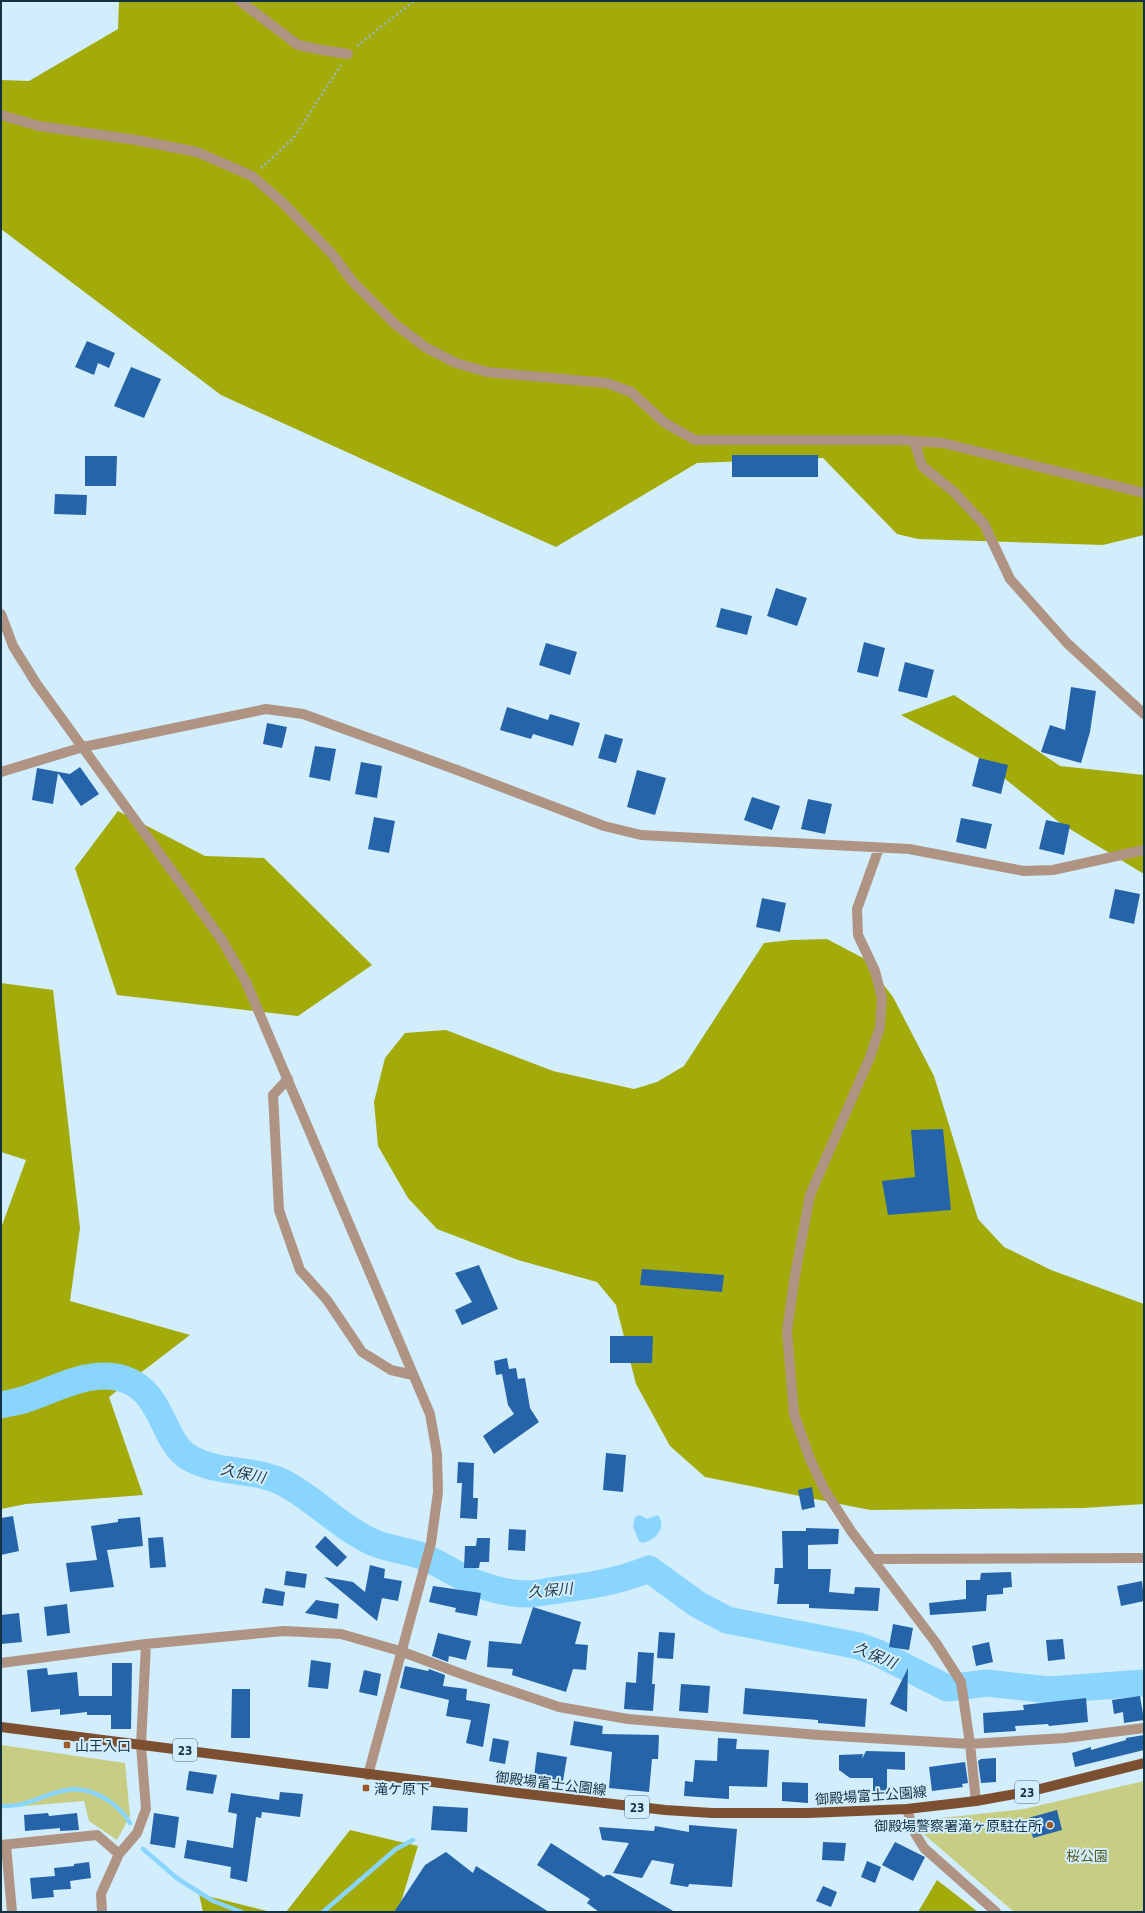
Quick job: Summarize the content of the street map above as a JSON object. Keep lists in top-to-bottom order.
{
  "streets": {
    "main road": ["23", "御殿場富士公園線"]
  },
  "water": ["久保川"],
  "parks": ["桜公園"],
  "places": {
    "transit": ["山王入口", "滝ケ原下"],
    "other": ["御殿場警察署滝ヶ原駐在所"]
  }
}
